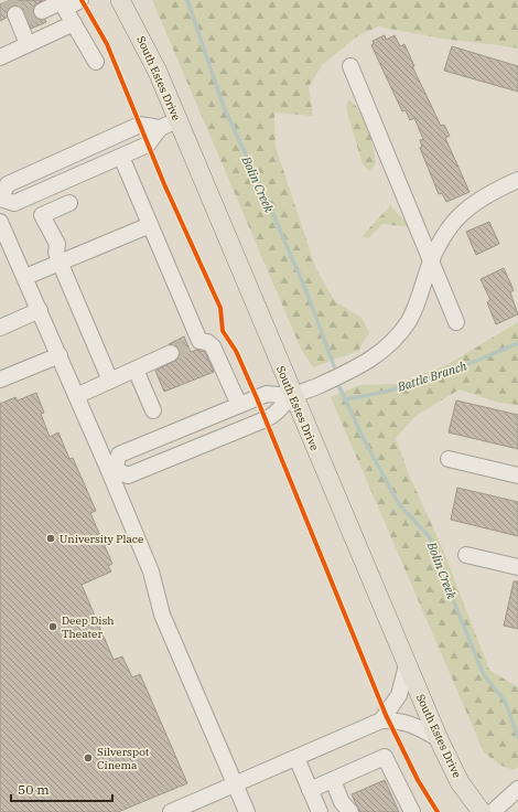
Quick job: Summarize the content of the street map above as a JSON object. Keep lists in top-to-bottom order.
{
  "streets": {
    "main road": ["South Estes Drive"]
  },
  "water": ["Bolin Creek", "Battle Branch"],
  "places": ["University Place", "Deep Dish Theater", "Silverspot Cinema"],
  "scale_bar": "50 m"
}
